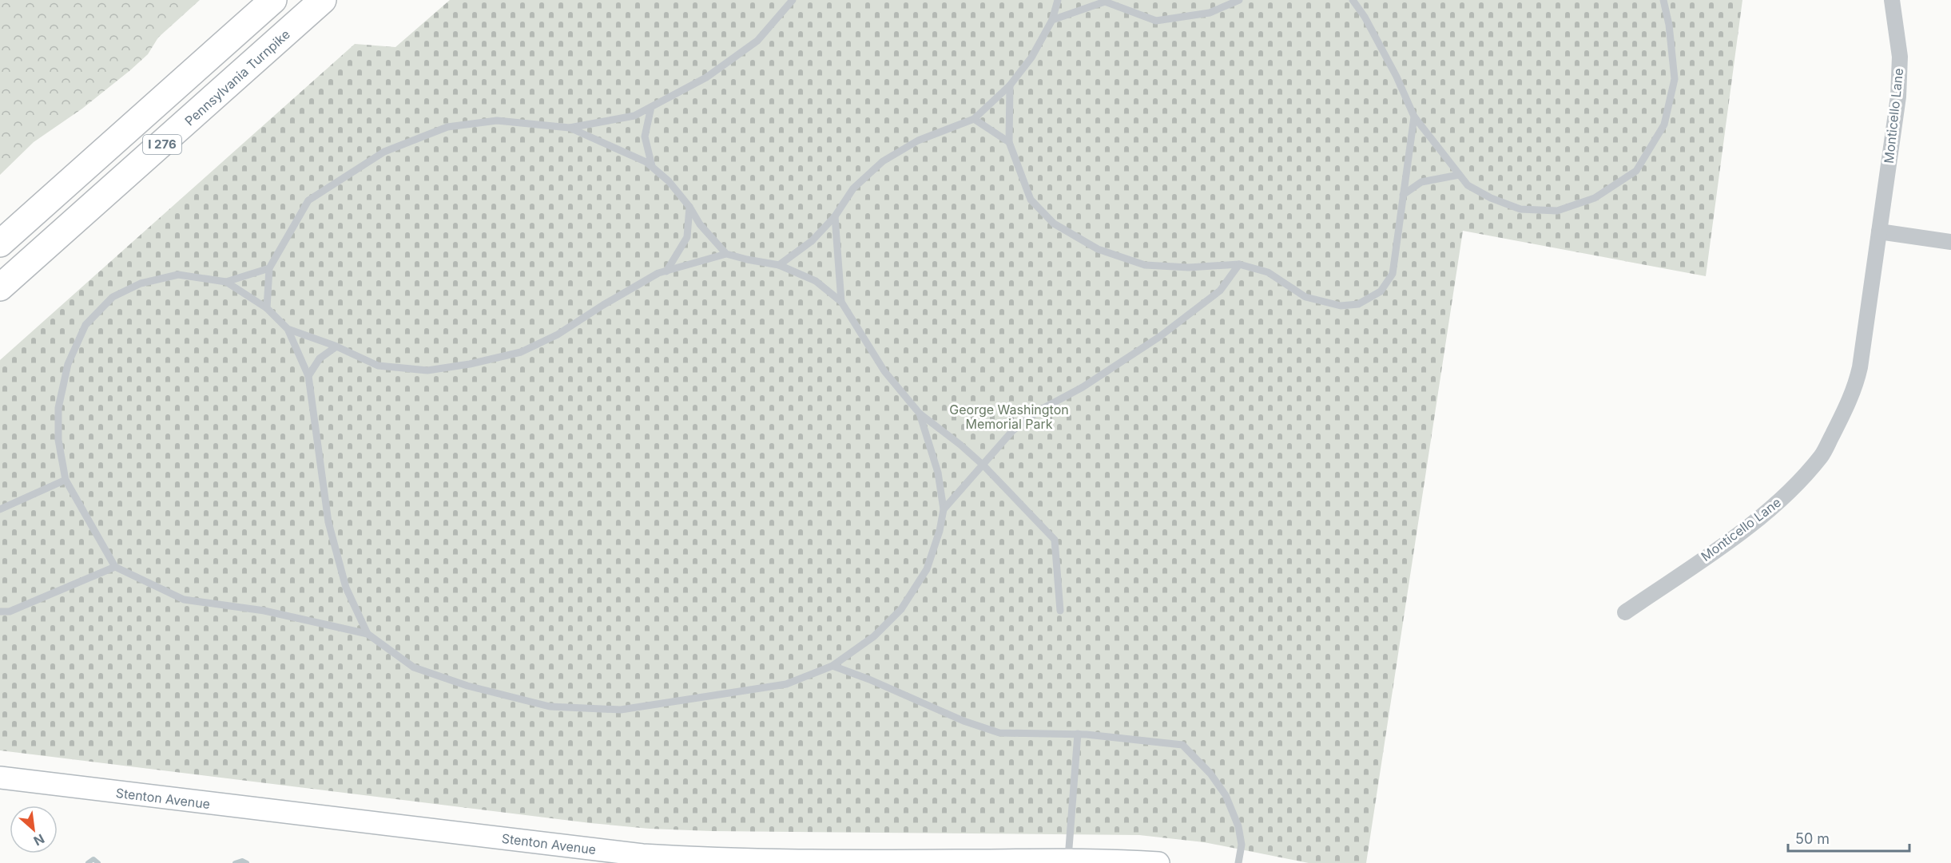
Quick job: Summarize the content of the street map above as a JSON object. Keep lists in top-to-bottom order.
{
  "streets": {
    "highway": ["Pennsylvania Turnpike", "I 276"],
    "main road": ["Stenton Avenue"],
    "street": ["Monticello Lane"]
  },
  "parks": ["George Washington Memorial Park"],
  "scale_bar": "50 m",
  "north": "bottom right"
}
